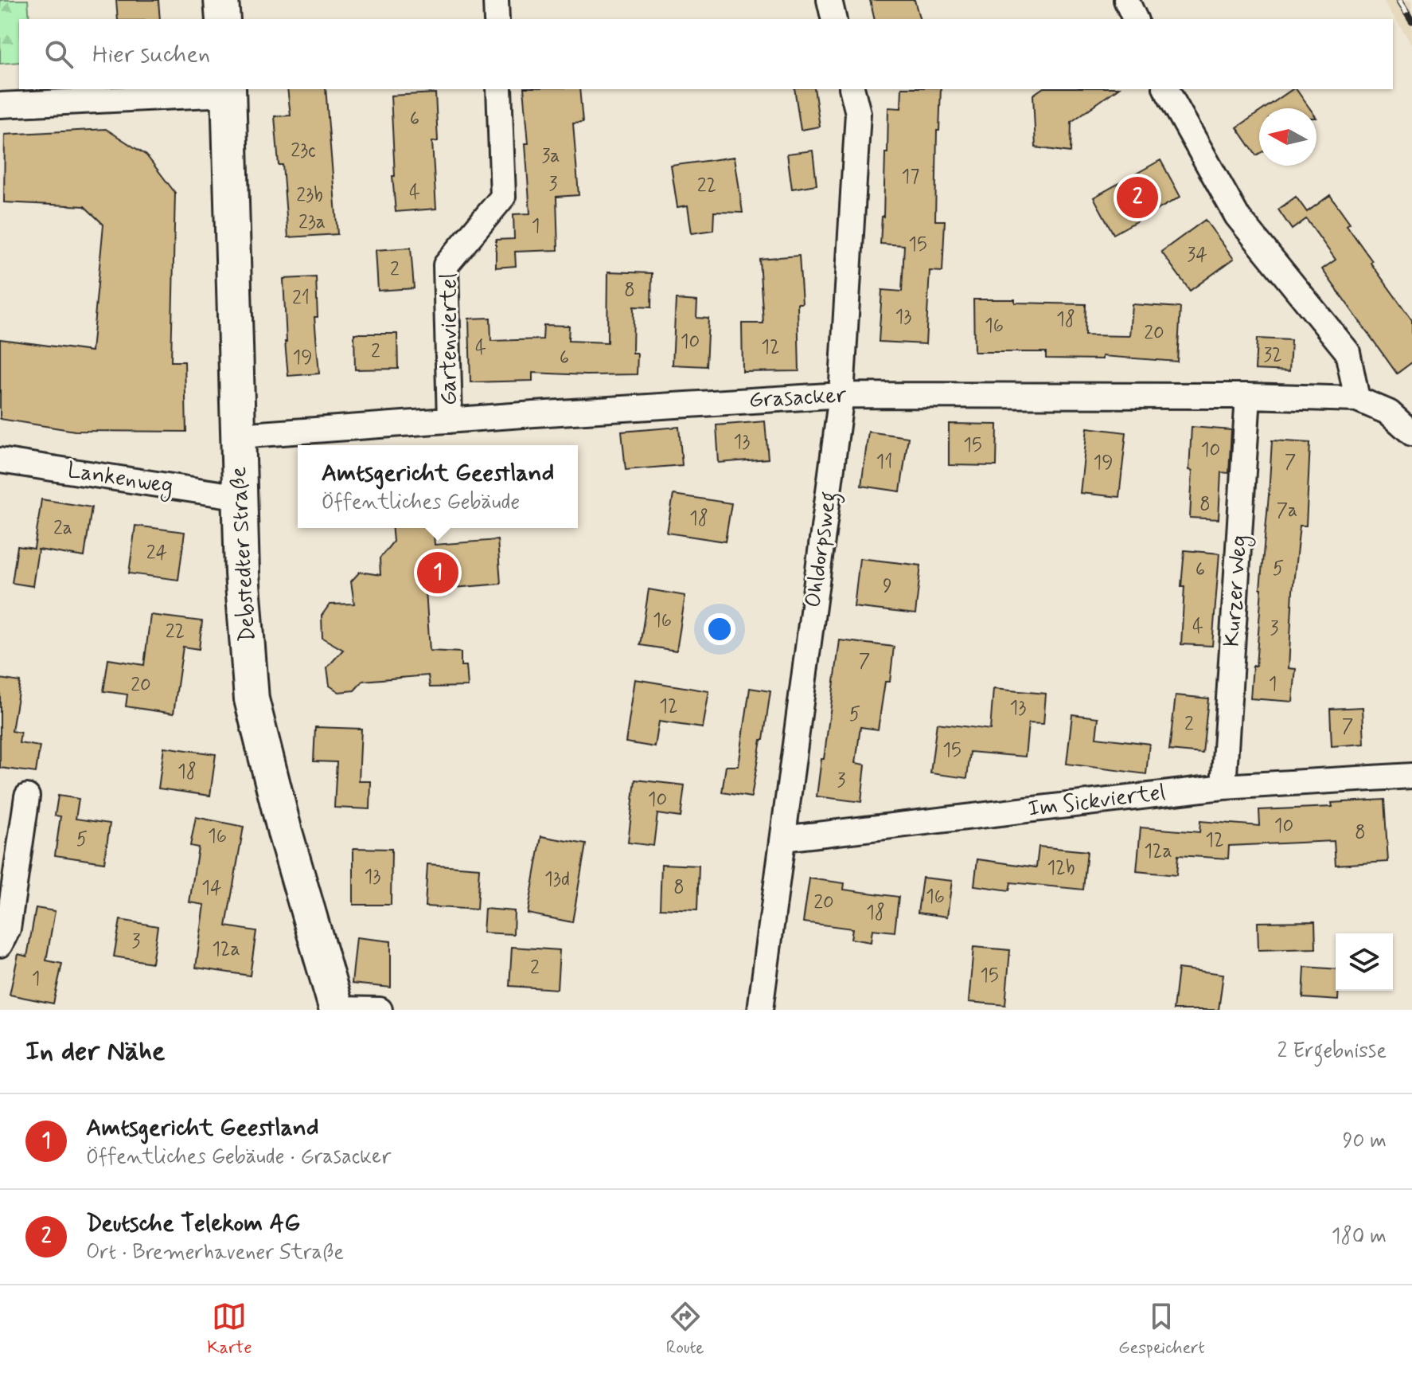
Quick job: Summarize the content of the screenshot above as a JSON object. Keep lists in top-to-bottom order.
{
  "streets": {
    "main road": ["Debstedter Straße"],
    "street": [
      "Gartenviertel",
      "Grasacker",
      "Lankenweg",
      "Ohldorpsweg",
      "Kurzer Weg",
      "Im Sickviertel"
    ]
  },
  "crossings": [
    ["Gartenviertel", "Grasacker"],
    ["Grasacker", "Ohldorpsweg"],
    ["Grasacker", "Debstedter Straße"],
    ["Grasacker", "Kurzer Weg"],
    ["Lankenweg", "Debstedter Straße"],
    ["Ohldorpsweg", "Im Sickviertel"],
    ["Kurzer Weg", "Im Sickviertel"]
  ],
  "house_numbers": [
    "6",
    "23c",
    "3a",
    "17",
    "3",
    "22",
    "4",
    "23b",
    "23a",
    "1",
    "15",
    "34",
    "2",
    "8",
    "21",
    "13",
    "18",
    "16",
    "20",
    "10",
    "12",
    "4",
    "2",
    "32",
    "19",
    "6",
    "13",
    "15",
    "10",
    "11",
    "7",
    "19",
    "8",
    "7a",
    "18",
    "2a",
    "24",
    "5",
    "6",
    "9",
    "16",
    "4",
    "3",
    "22",
    "7",
    "1",
    "20",
    "12",
    "13",
    "5",
    "2",
    "7",
    "15",
    "18",
    "3",
    "10",
    "10",
    "8",
    "16",
    "5",
    "12",
    "12a",
    "12b",
    "13",
    "13d",
    "8",
    "14",
    "16",
    "20",
    "18",
    "3",
    "12a",
    "2",
    "15",
    "1"
  ],
  "north": "left",
  "page": {
    "search": "Hier suchen",
    "pins": ["2", "1"],
    "popup": ["Amtsgericht Geestland", "Öffentliches Gebäude"],
    "heading": ["In der Nähe", "2 Ergebnisse"],
    "list": [
      {
        "mark": "1",
        "name": "Amtsgericht Geestland",
        "note": "Öffentliches Gebäude · Grasacker",
        "value": "90 m"
      },
      {
        "mark": "2",
        "name": "Deutsche Telekom AG",
        "note": "Ort · Bremerhavener Straße",
        "value": "180 m"
      }
    ],
    "nav": ["Karte", "Route", "Gespeichert"]
  }
}
